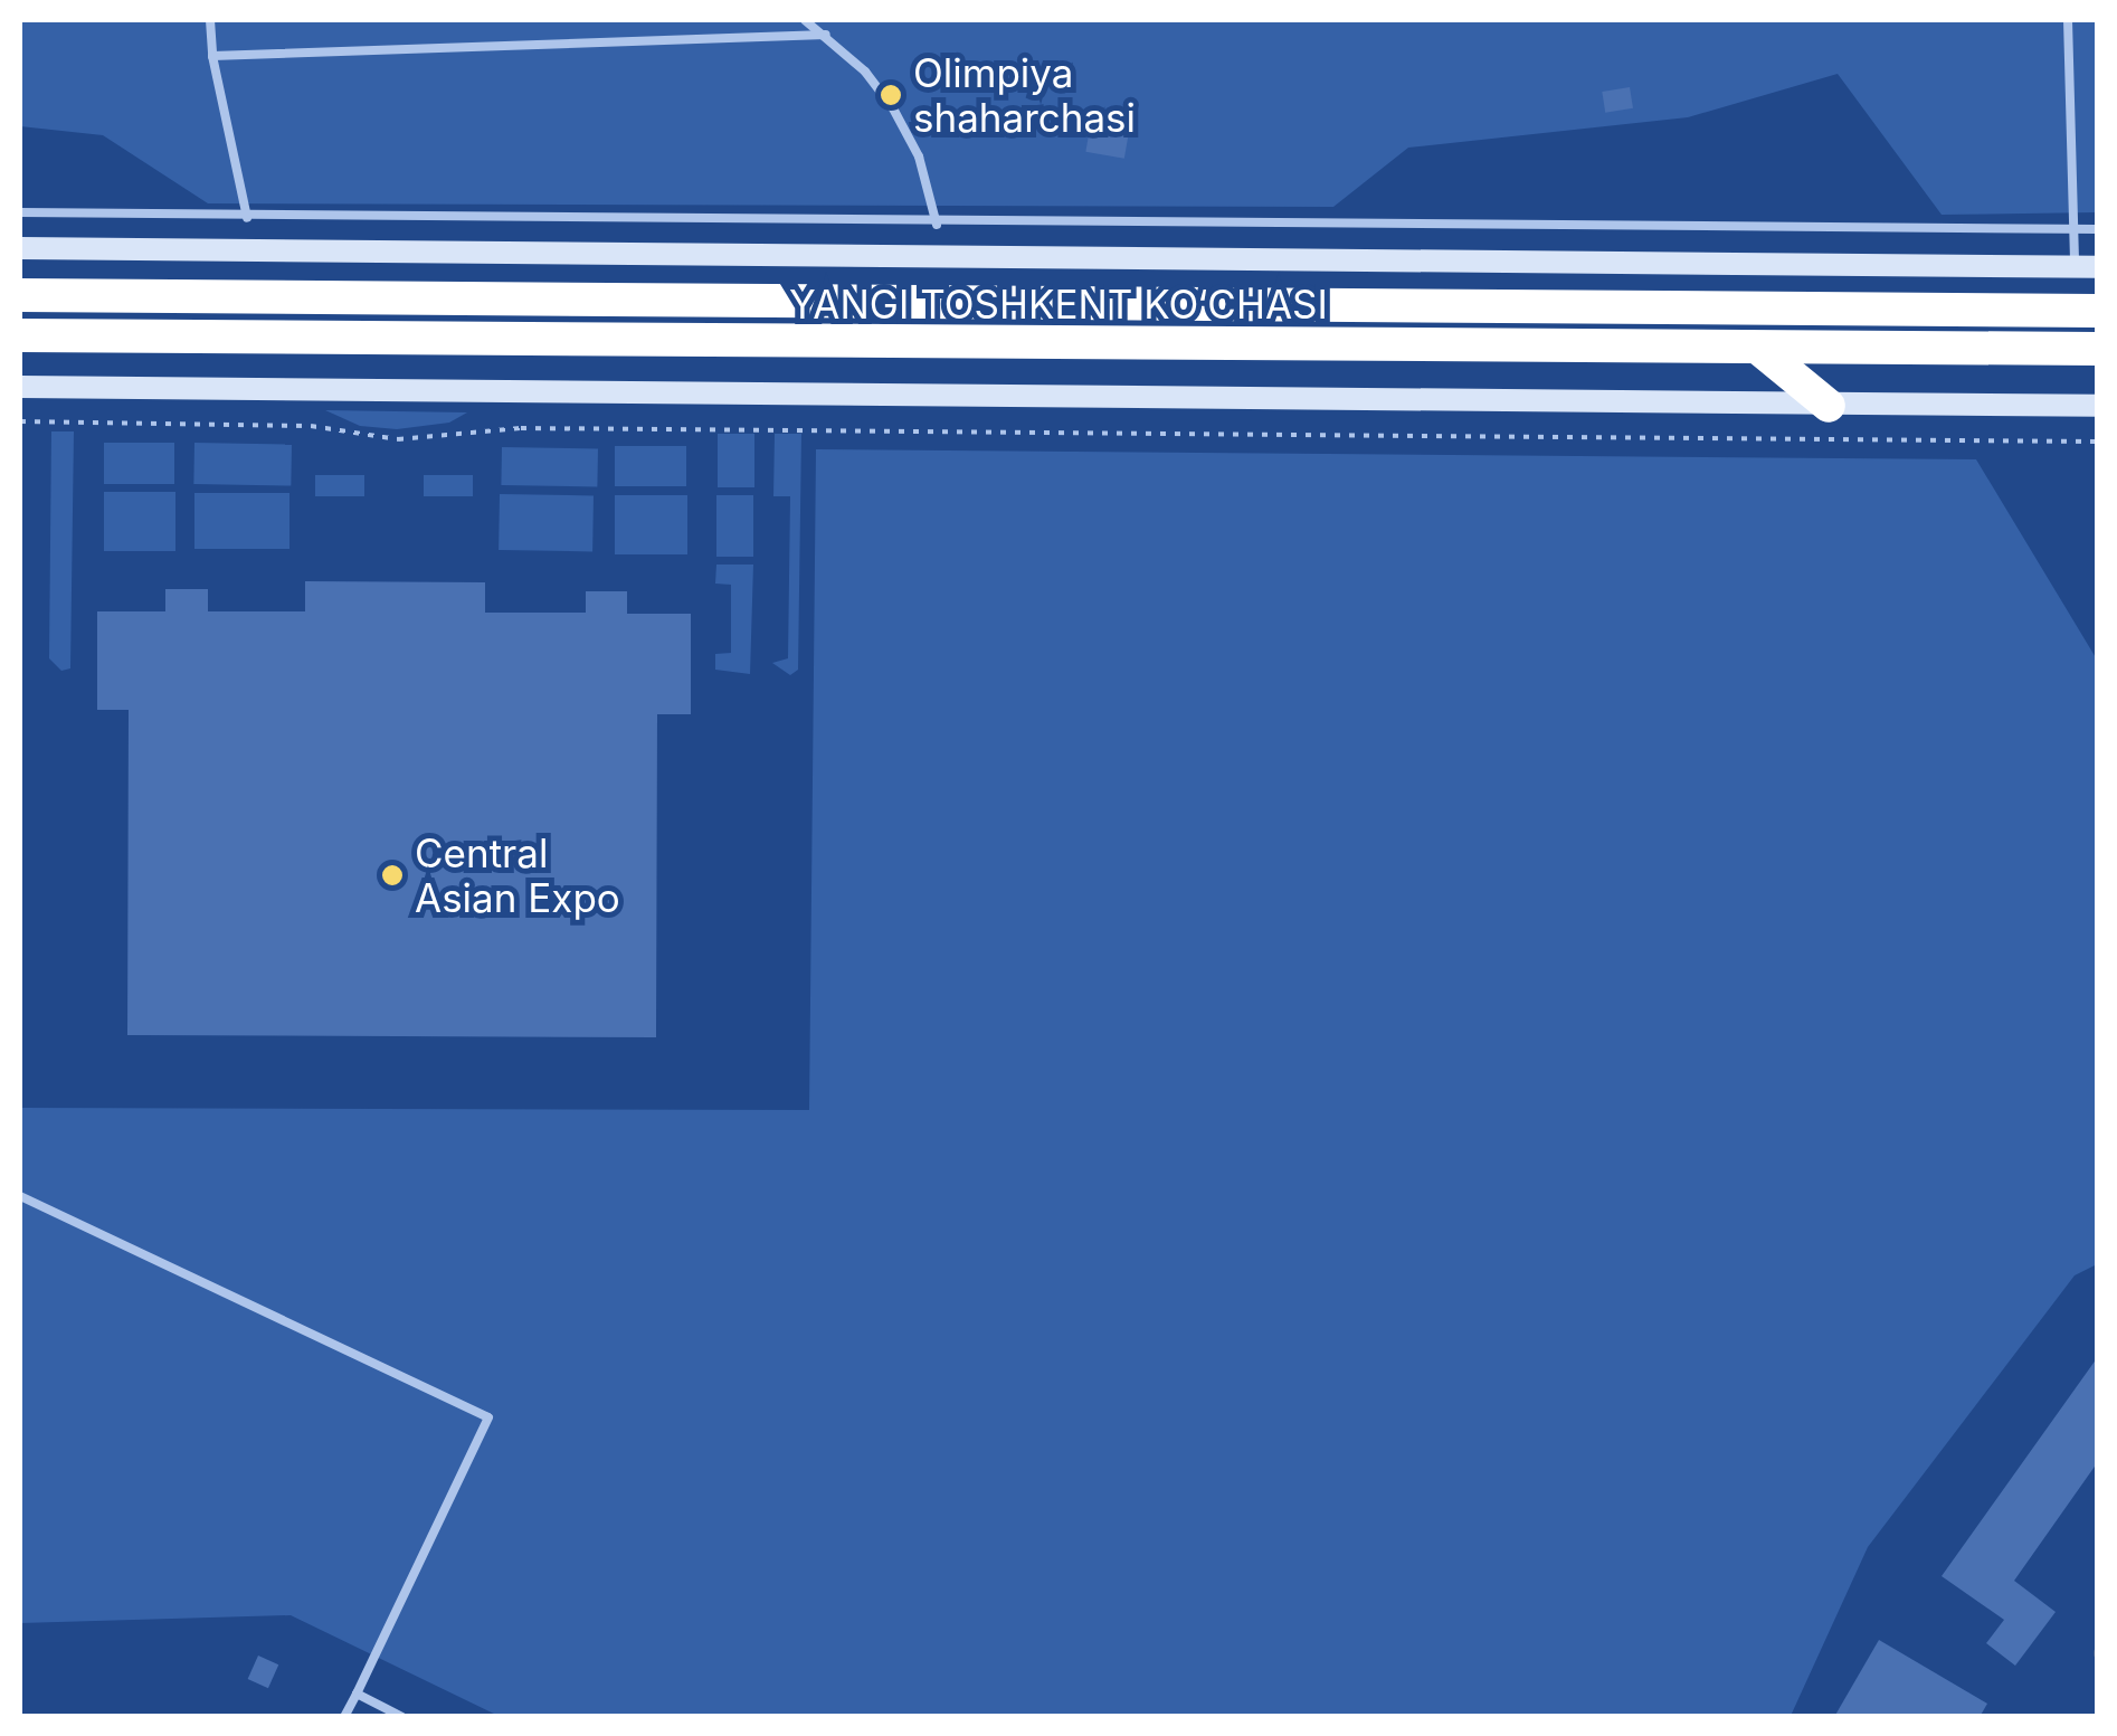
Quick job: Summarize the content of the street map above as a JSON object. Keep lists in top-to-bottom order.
{
  "streets": {
    "highway": ["YANGI TOSHKENT KO‘CHASI"]
  },
  "places": ["Olimpiya shaharchasi", "Central Asian Expo"]
}
